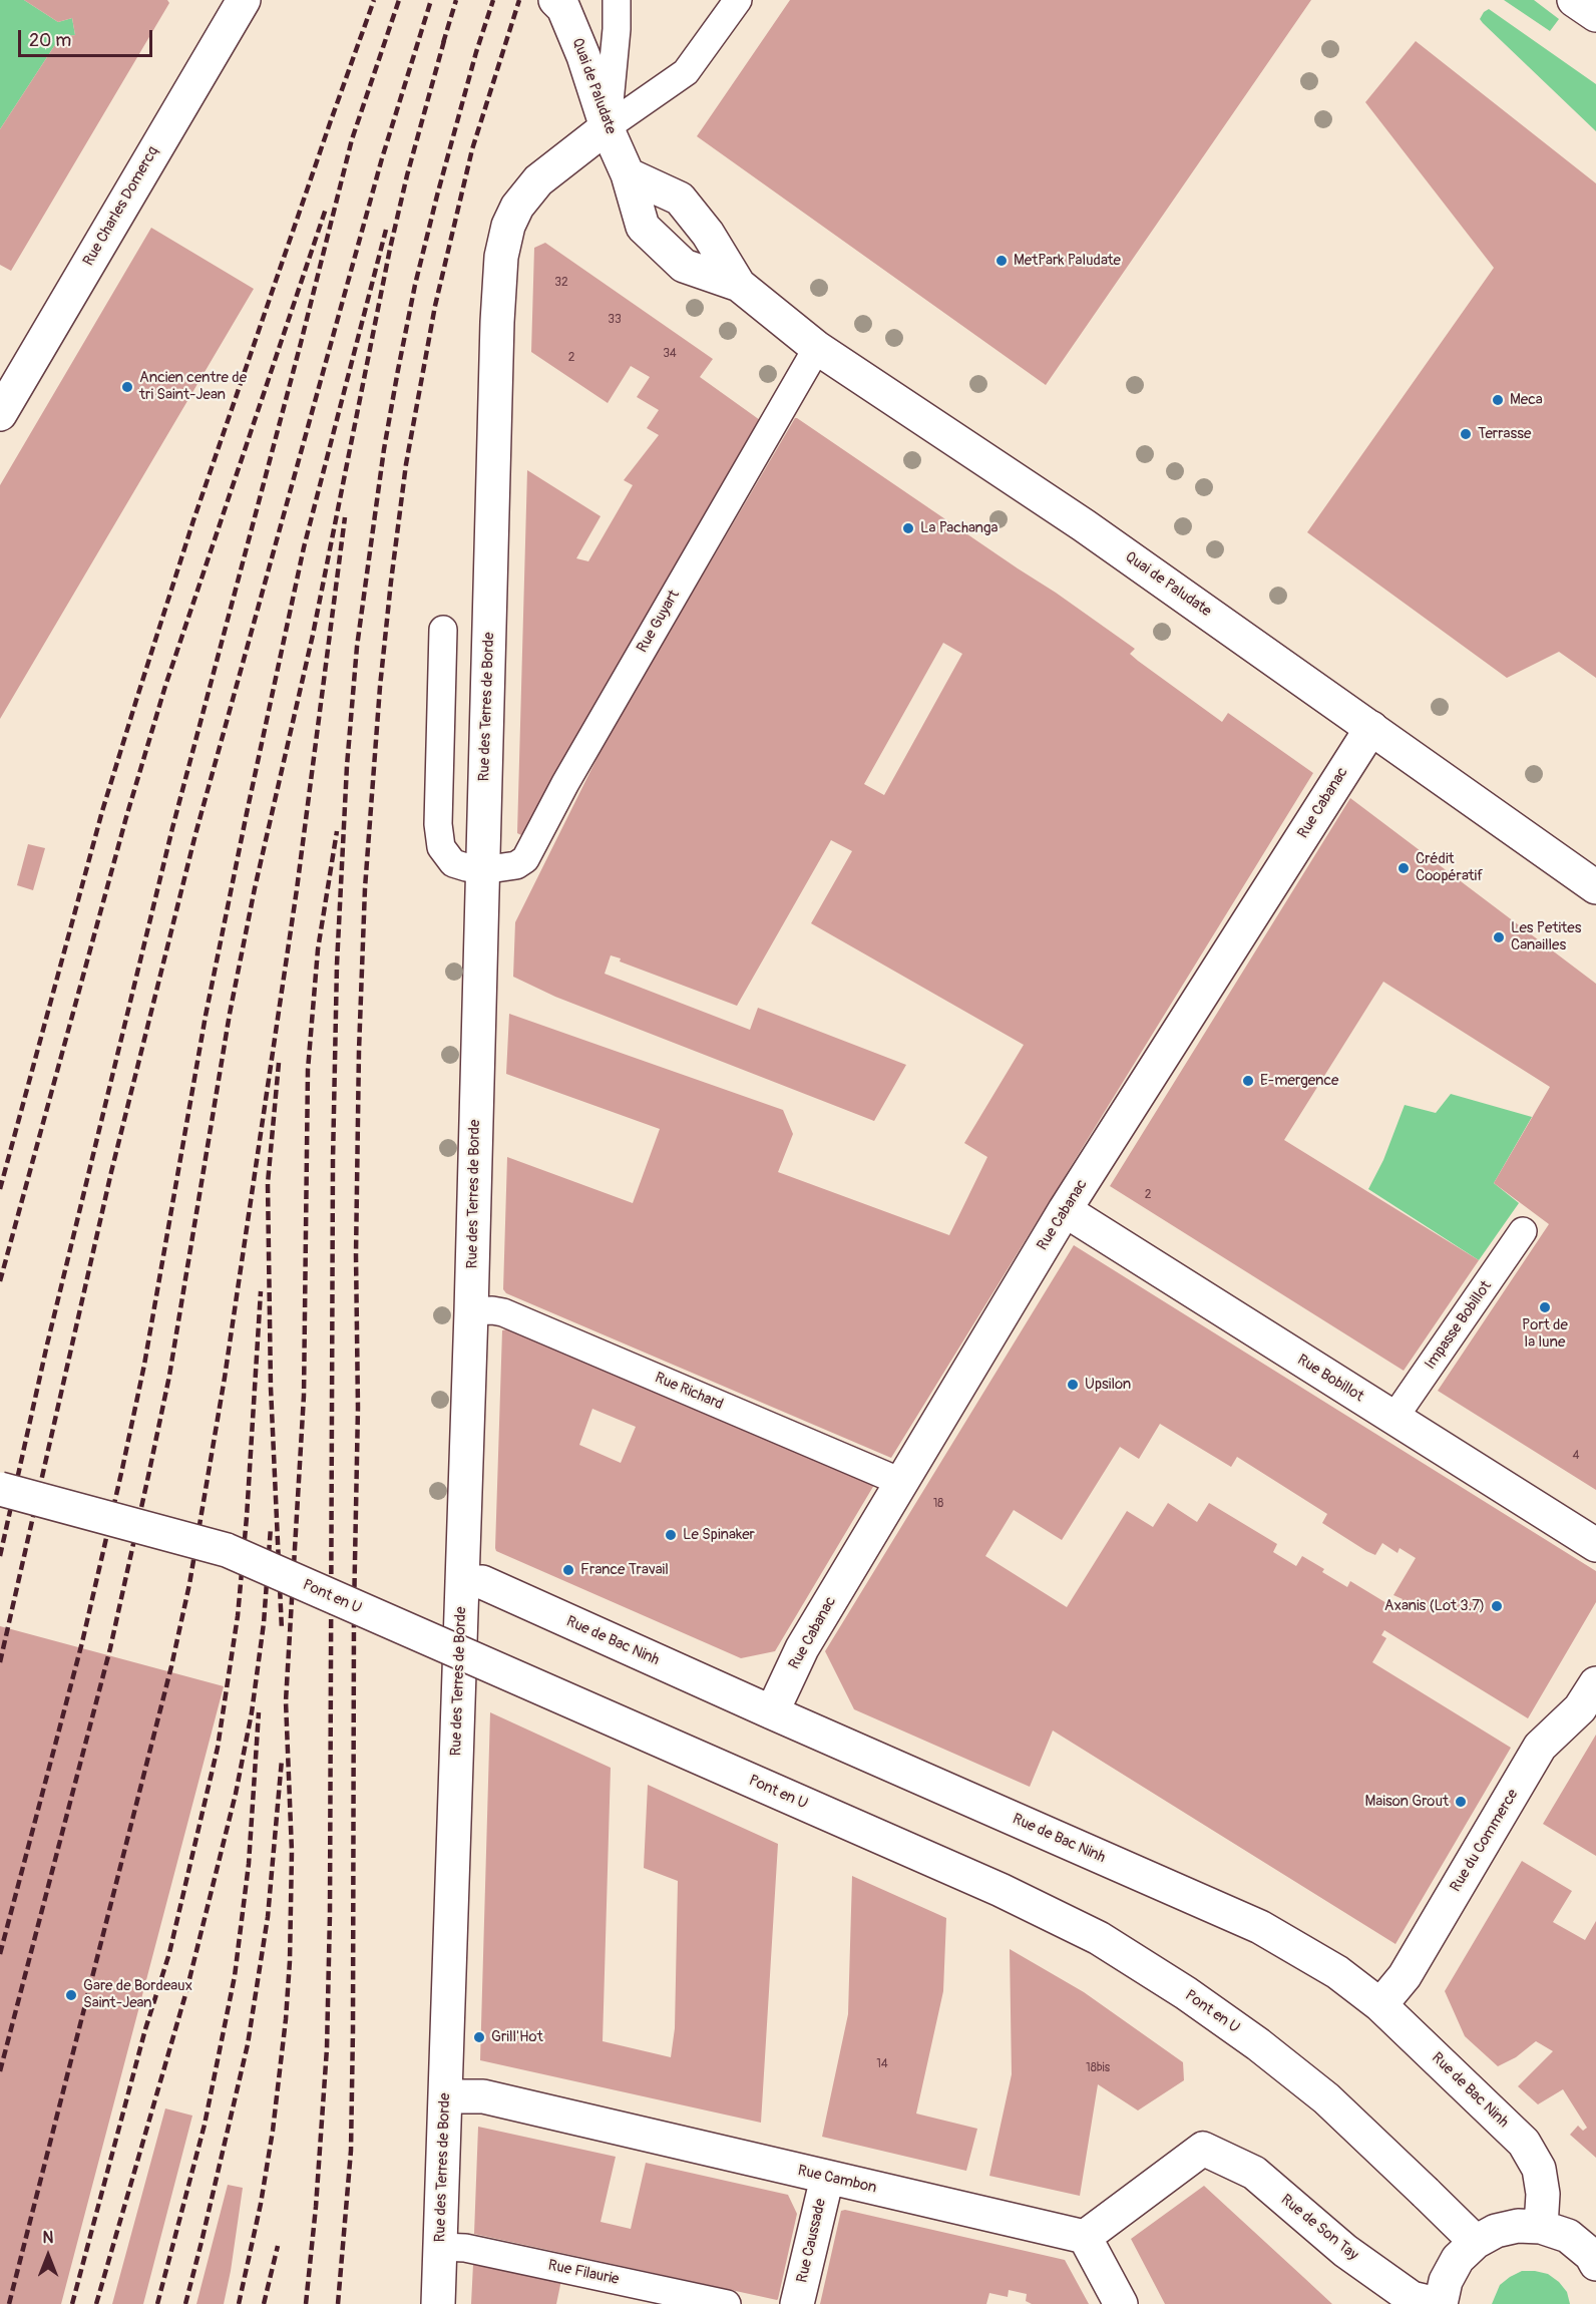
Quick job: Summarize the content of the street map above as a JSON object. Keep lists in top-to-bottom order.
{
  "streets": {
    "street": [
      "Quai de Paludate",
      "Rue Charles Domercq",
      "Rue des Terres de Borde",
      "Rue Cabanac",
      "Rue Bobillot",
      "Pont en U",
      "Rue de Bac Ninh",
      "Rue du Commerce",
      "Rue Cambon",
      "Rue de Son Tay",
      "Rue Caussade"
    ],
    "lane": [
      "Rue Guyart",
      "Impasse Bobillot",
      "Rue Richard",
      "Rue Filaurie"
    ]
  },
  "crossings": [
    ["Quai de Paludate", "Rue Guyart"],
    ["Quai de Paludate", "Rue des Terres de Borde"],
    ["Quai de Paludate", "Rue Cabanac"],
    ["Rue Guyart", "Rue des Terres de Borde"],
    ["Rue des Terres de Borde", "Rue Richard"],
    ["Rue des Terres de Borde", "Rue de Bac Ninh"],
    ["Rue des Terres de Borde", "Rue Cambon"],
    ["Rue des Terres de Borde", "Rue Filaurie"],
    ["Rue Cabanac", "Rue Bobillot"],
    ["Rue Cabanac", "Rue Richard"],
    ["Rue Cabanac", "Rue de Bac Ninh"],
    ["Impasse Bobillot", "Rue Bobillot"],
    ["Rue de Bac Ninh", "Rue du Commerce"],
    ["Rue Cambon", "Rue de Son Tay"],
    ["Rue Cambon", "Rue Caussade"]
  ],
  "places": [
    "MetPark Paludate",
    "Ancien centre de tri Saint-Jean",
    "Meca",
    "Terrasse",
    "La Pachanga",
    "Crédit Coopératif",
    "Les Petites Canailles",
    "E-mergence",
    "Port de la lune",
    "Upsilon",
    "Le Spinaker",
    "France Travail",
    "Axanis (Lot 3.7)",
    "Maison Grout",
    "Gare de Bordeaux Saint-Jean",
    "Grill'Hot"
  ],
  "house_numbers": [
    "32",
    "33",
    "34",
    "2",
    "2",
    "4",
    "18",
    "14",
    "18bis"
  ],
  "scale_bar": "20 m",
  "north": "top"
}
